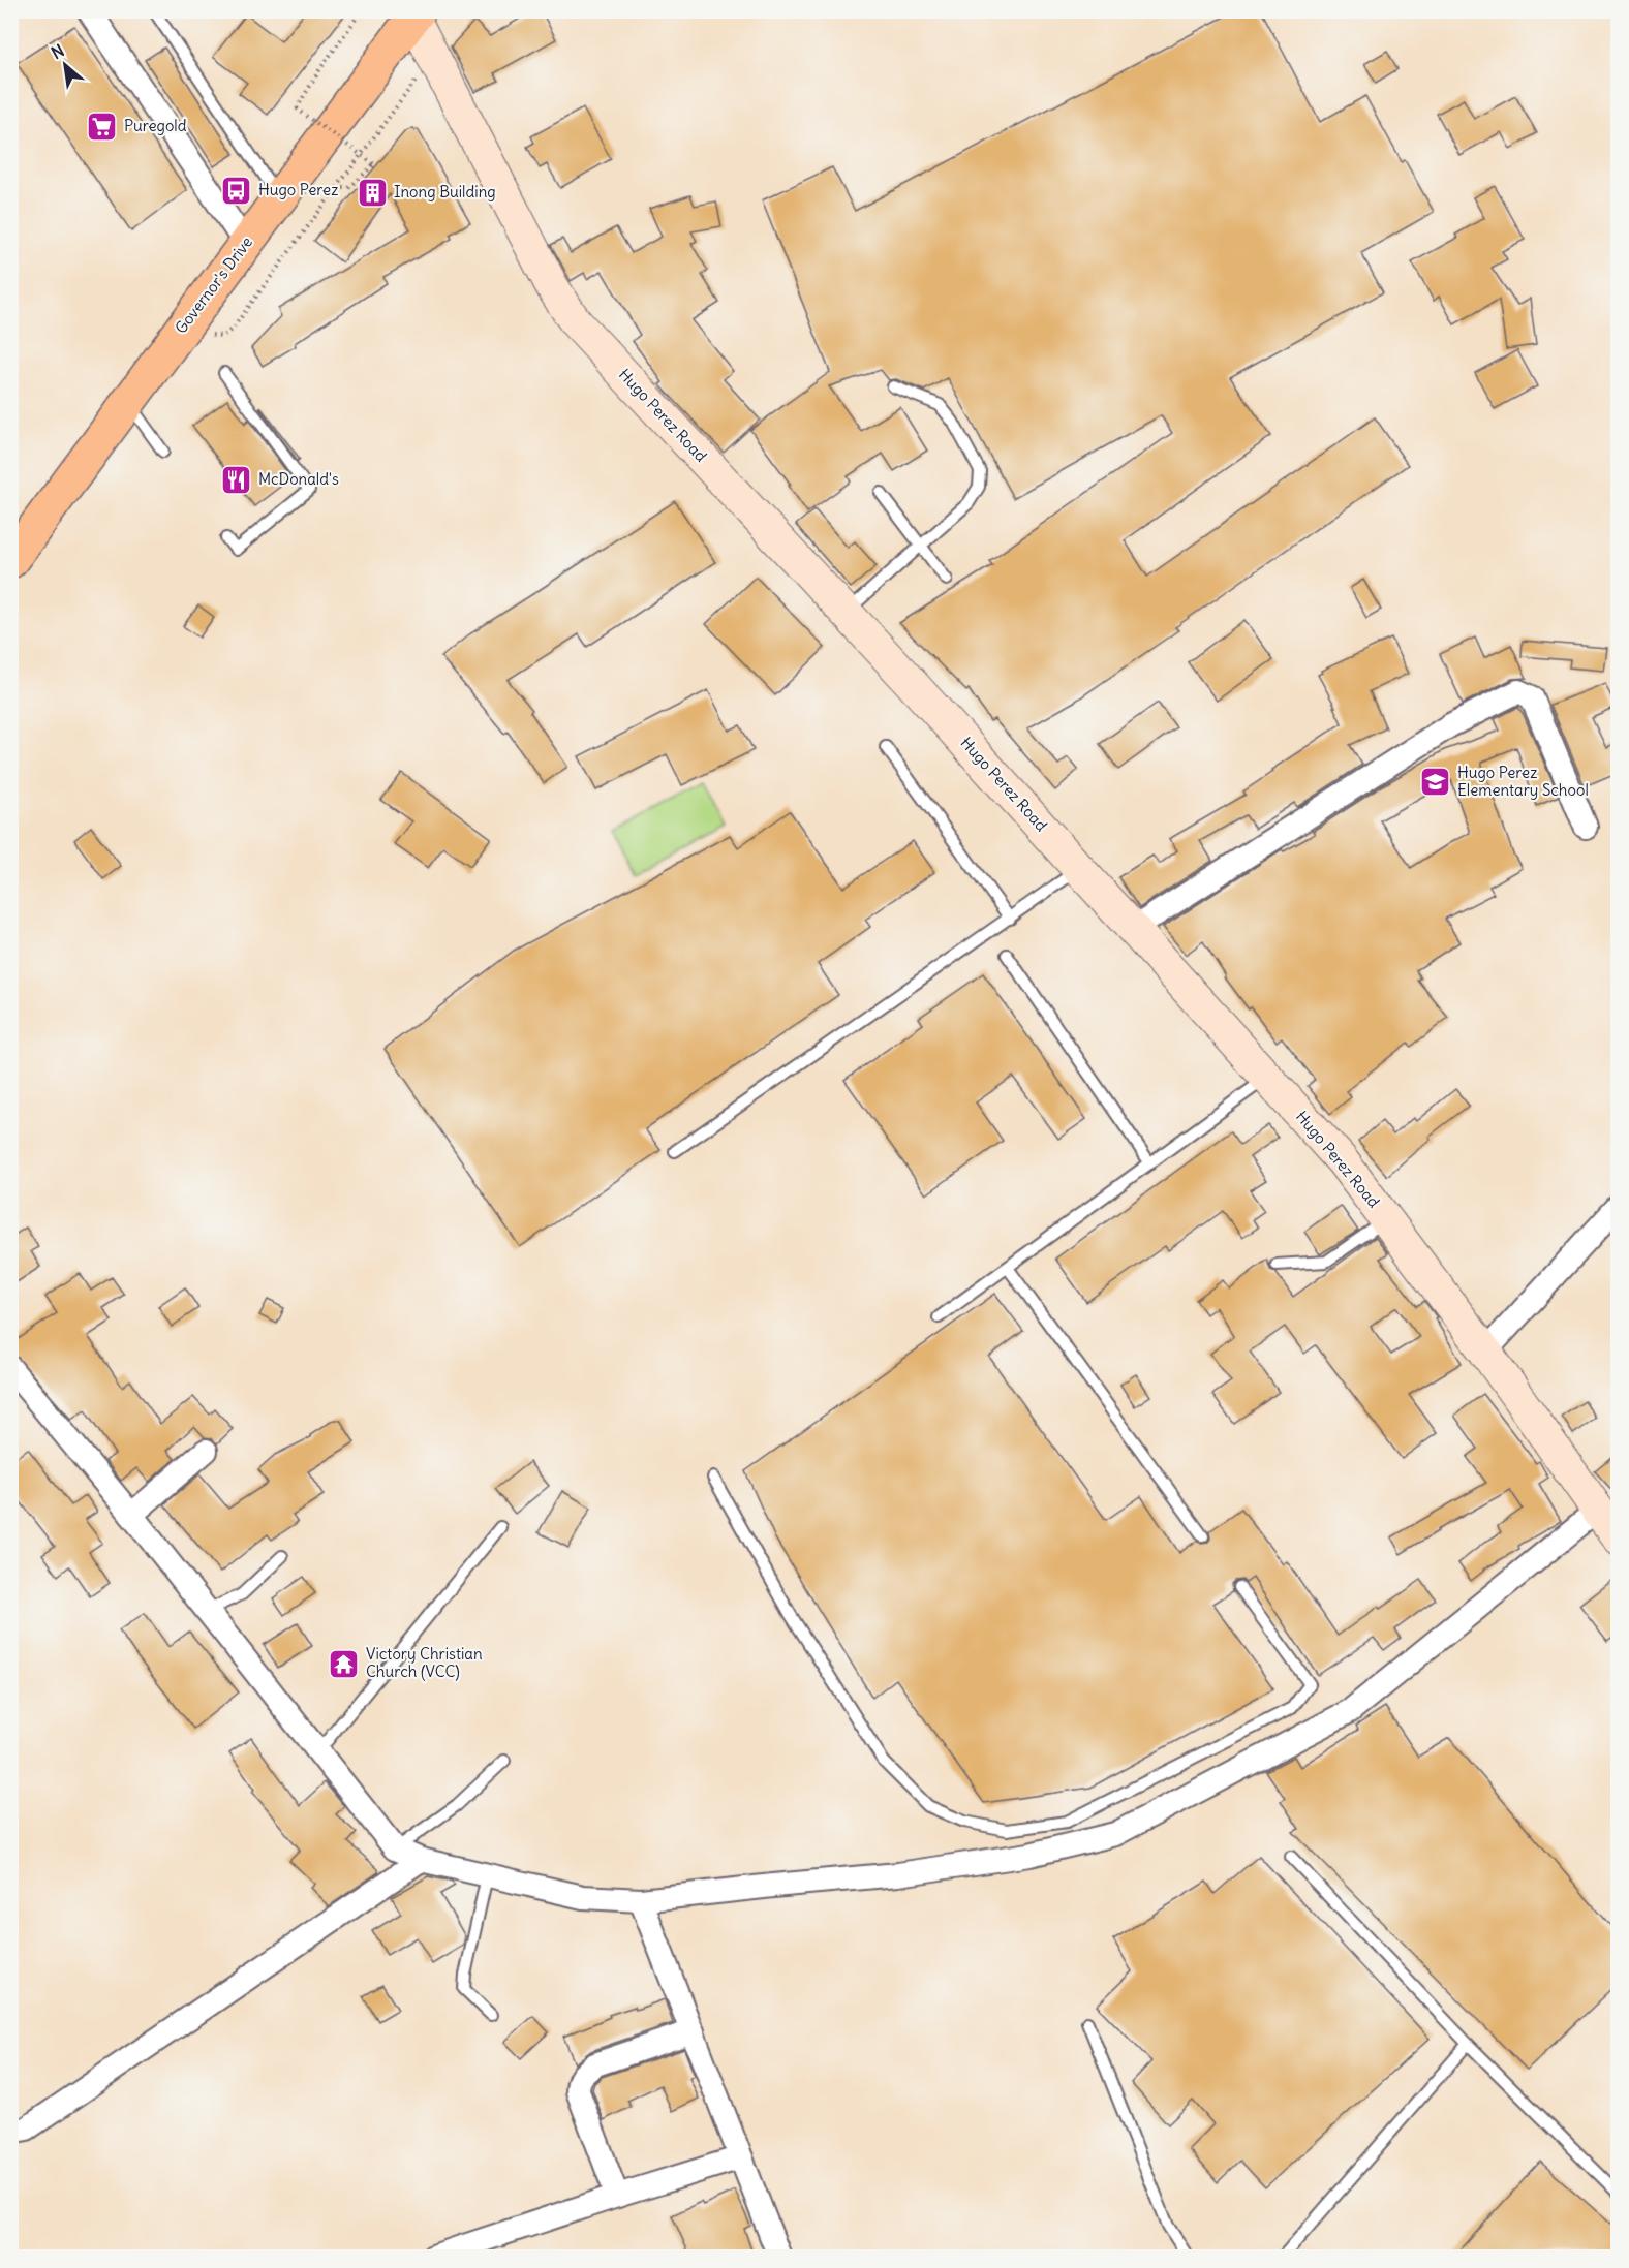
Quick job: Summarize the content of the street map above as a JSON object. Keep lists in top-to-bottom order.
{
  "streets": {
    "main road": ["Governor's Drive"],
    "street": ["Hugo Perez Road"]
  },
  "crossings": [
    ["Governor's Drive", "Hugo Perez Road"]
  ],
  "places": {
    "supermarket": ["Puregold"],
    "bus stop": ["Hugo Perez"],
    "building": ["Inong Building"],
    "restaurant": ["McDonald's"],
    "school or university": ["Hugo Perez Elementary School"],
    "temple": ["Victory Christian Church (VCC)"]
  },
  "north": "top left"
}
